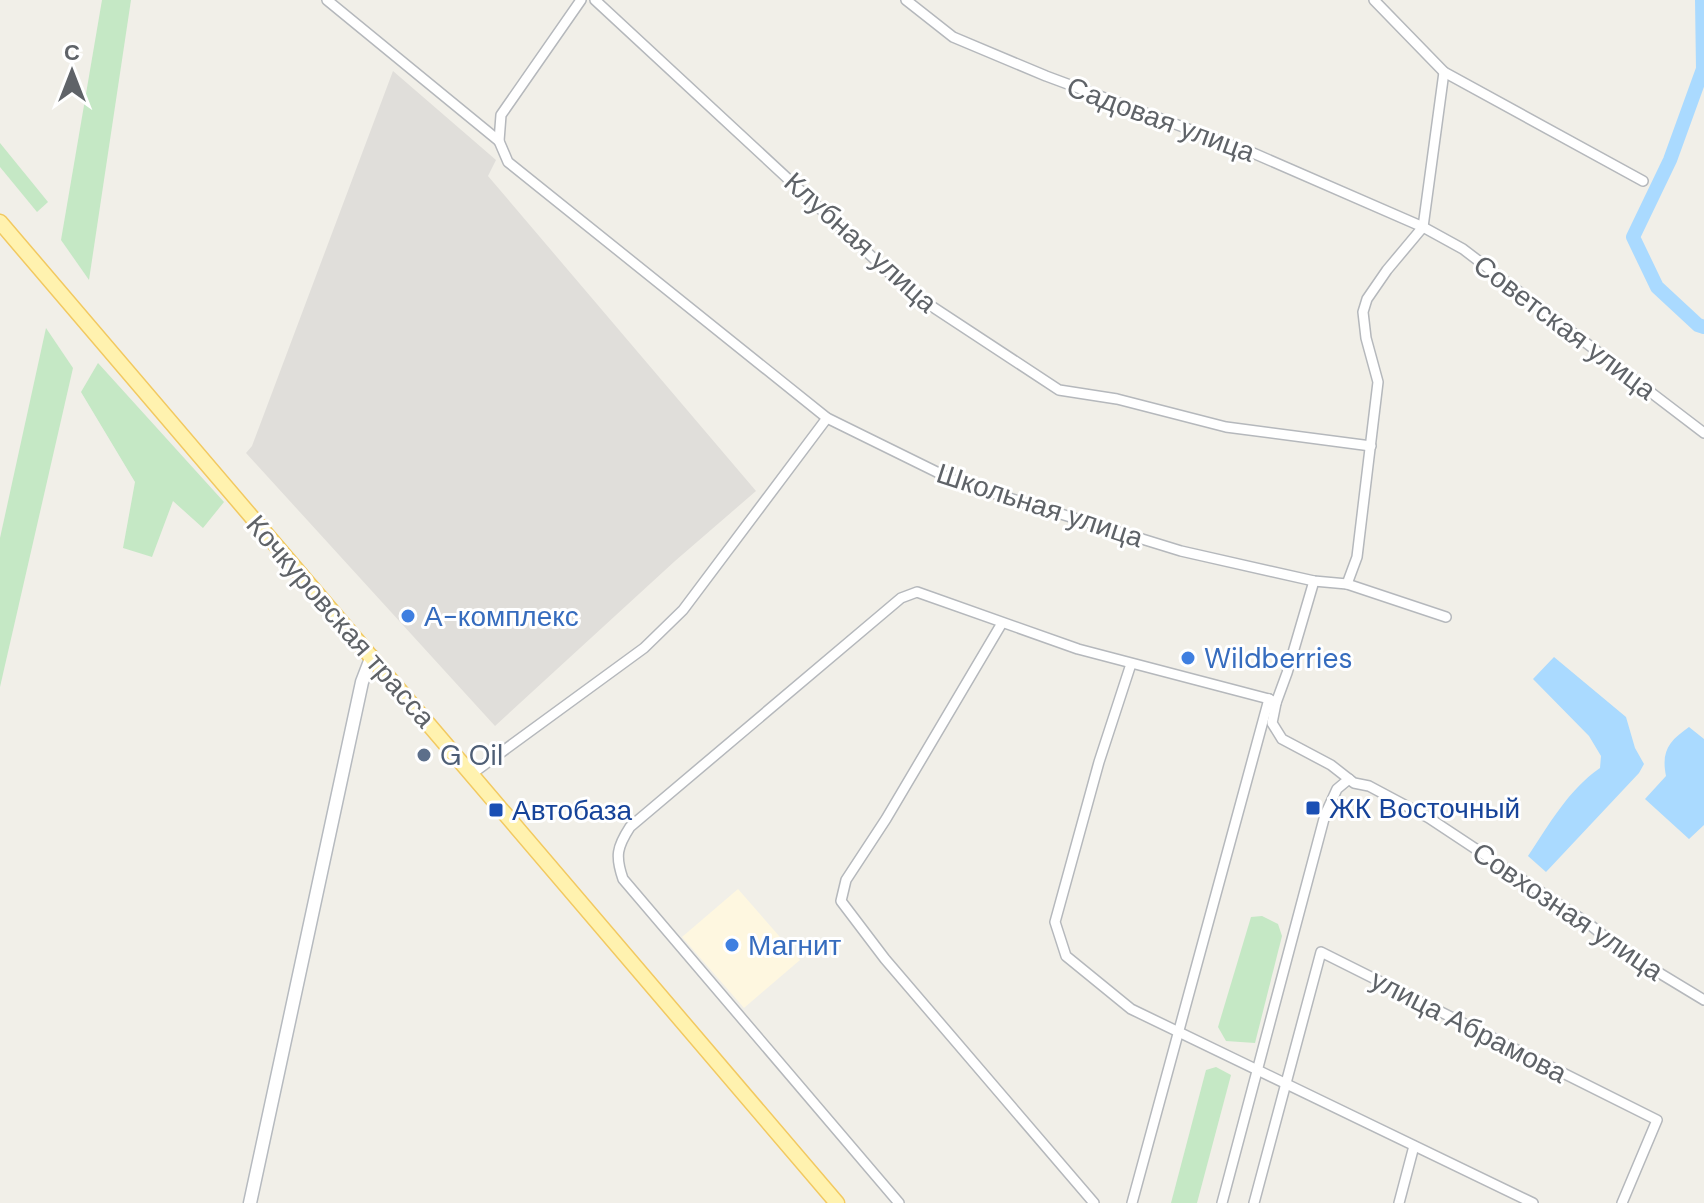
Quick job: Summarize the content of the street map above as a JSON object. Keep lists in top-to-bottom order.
{
  "streets": {
    "main road": ["Кочкуровская трасса"],
    "street": [
      "Садовая улица",
      "Клубная улица",
      "Советская улица",
      "Школьная улица",
      "Совхозная улица",
      "улица Абрамова"
    ]
  },
  "crossings": [
    ["Садовая улица", "Советская улица"]
  ],
  "places": {
    "other": [
      "А-комплекс",
      "Wildberries",
      "G Oil",
      "Магнит"
    ],
    "transit": ["ЖК Восточный", "Автобаза"]
  },
  "north": "top"
}
